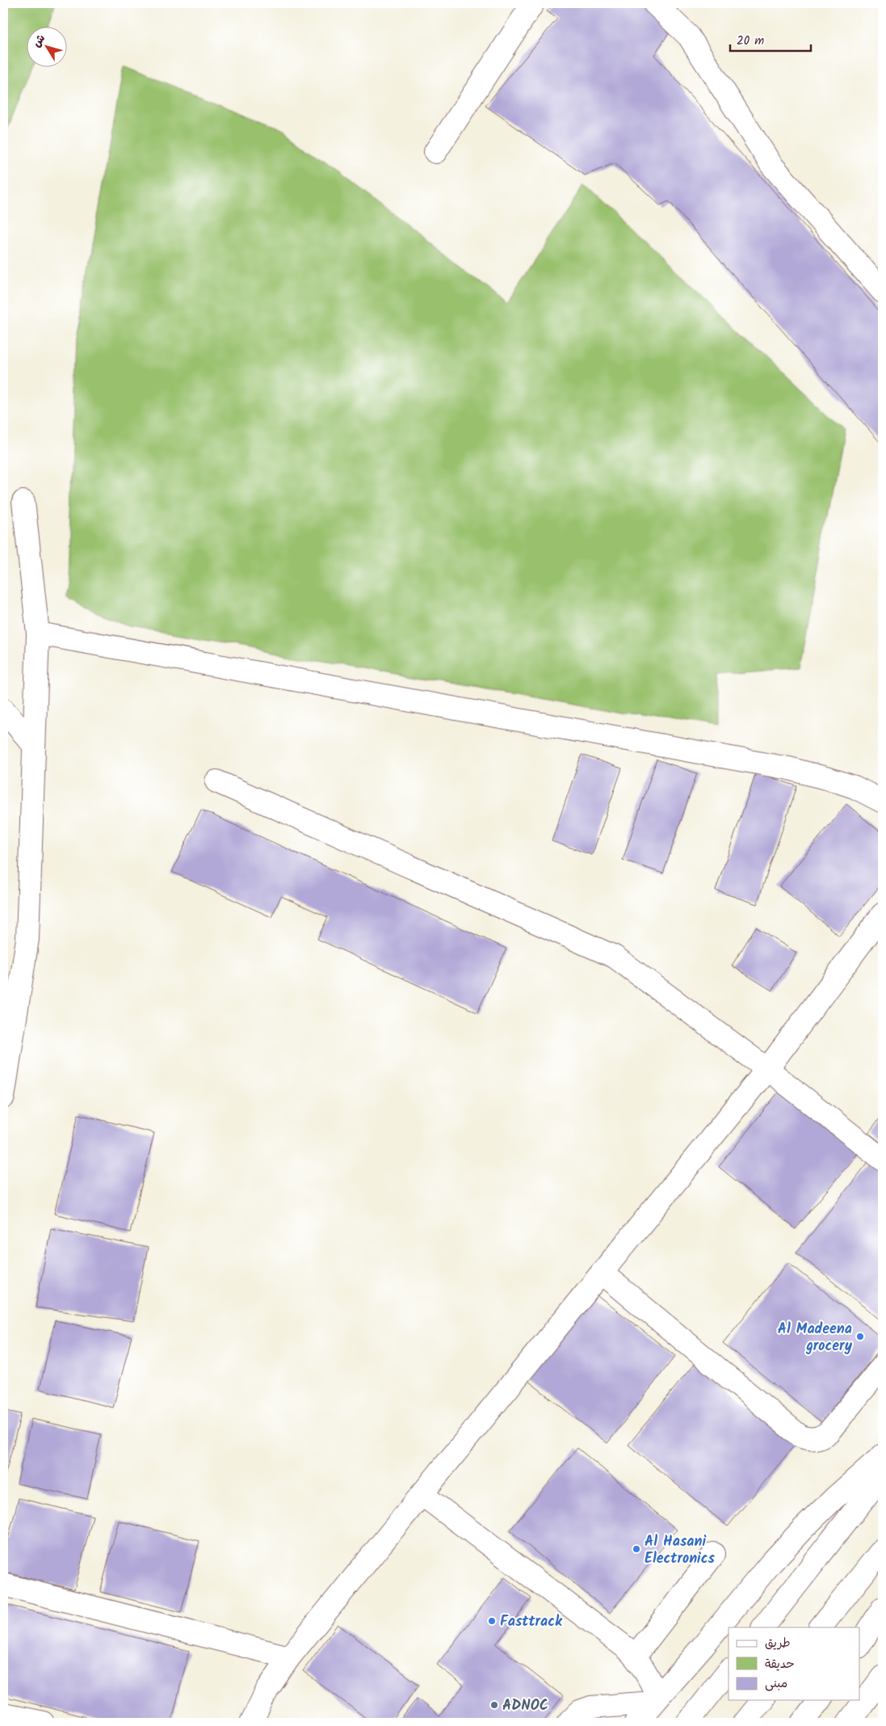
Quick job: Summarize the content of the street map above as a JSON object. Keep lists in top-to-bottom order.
{
  "places": [
    "Al Madeena grocery",
    "Al Hasani Electronics",
    "Fasttrack",
    "ADNOC"
  ],
  "legend": ["طريق", "حديقة", "مبنى"],
  "scale_bar": "20 m",
  "north": "top left"
}
